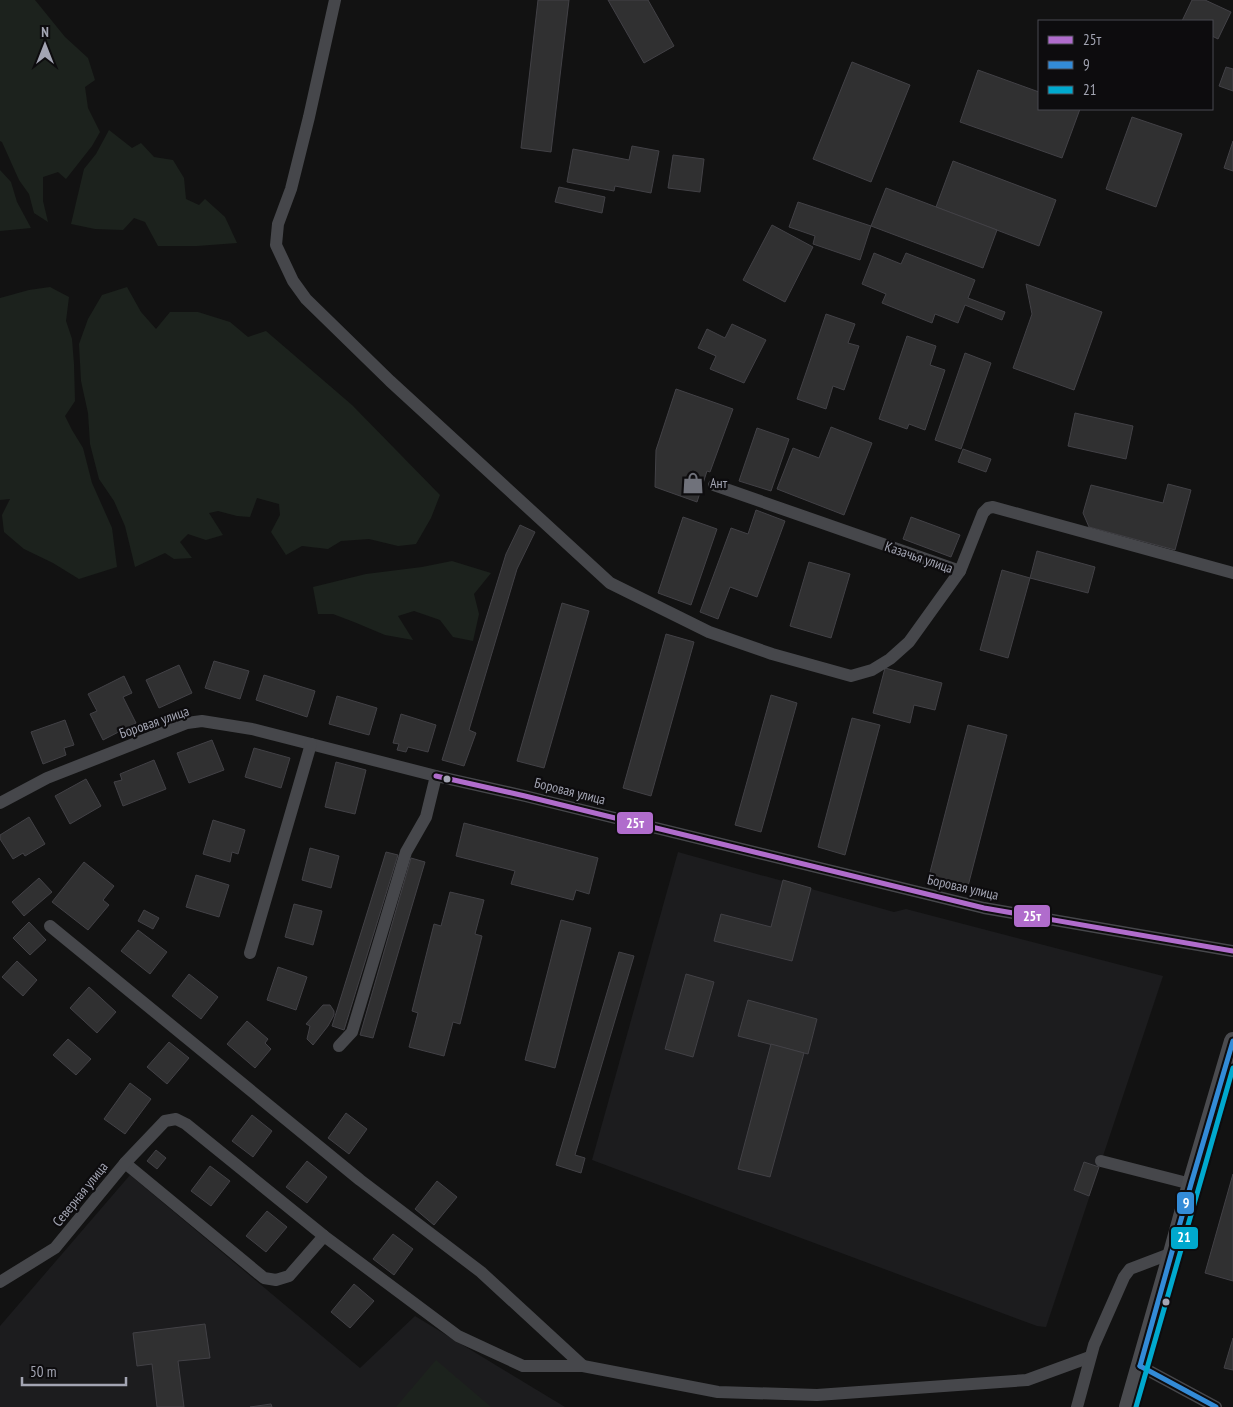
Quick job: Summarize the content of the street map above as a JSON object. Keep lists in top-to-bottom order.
{
  "streets": {
    "street": ["Казачья улица", "Боровая улица", "Северная улица"]
  },
  "places": {
    "shop": ["Ант"]
  },
  "lines": ["transit line 25т", "transit line 9", "transit line 21"],
  "legend": ["25т", "9", "21"],
  "scale_bar": "50 m",
  "north": "top"
}
